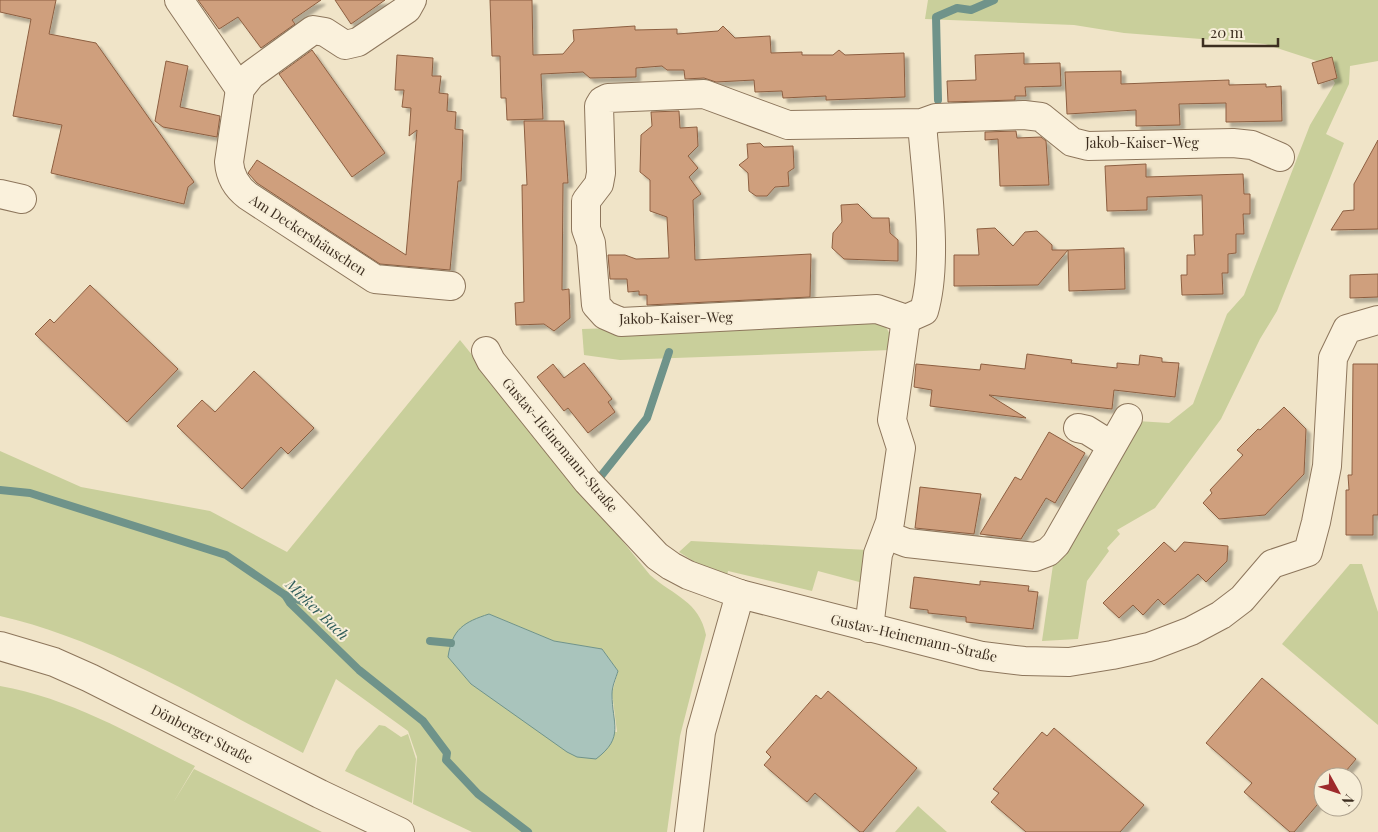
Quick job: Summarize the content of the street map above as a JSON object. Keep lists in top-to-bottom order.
{
  "streets": {
    "street": [
      "Jakob-Kaiser-Weg",
      "Am Deckershäuschen",
      "Gustav-Heinemann-Straße",
      "Dönberger Straße"
    ]
  },
  "water": ["Mirker Bach"],
  "scale_bar": "20 m",
  "north": "bottom right"
}
